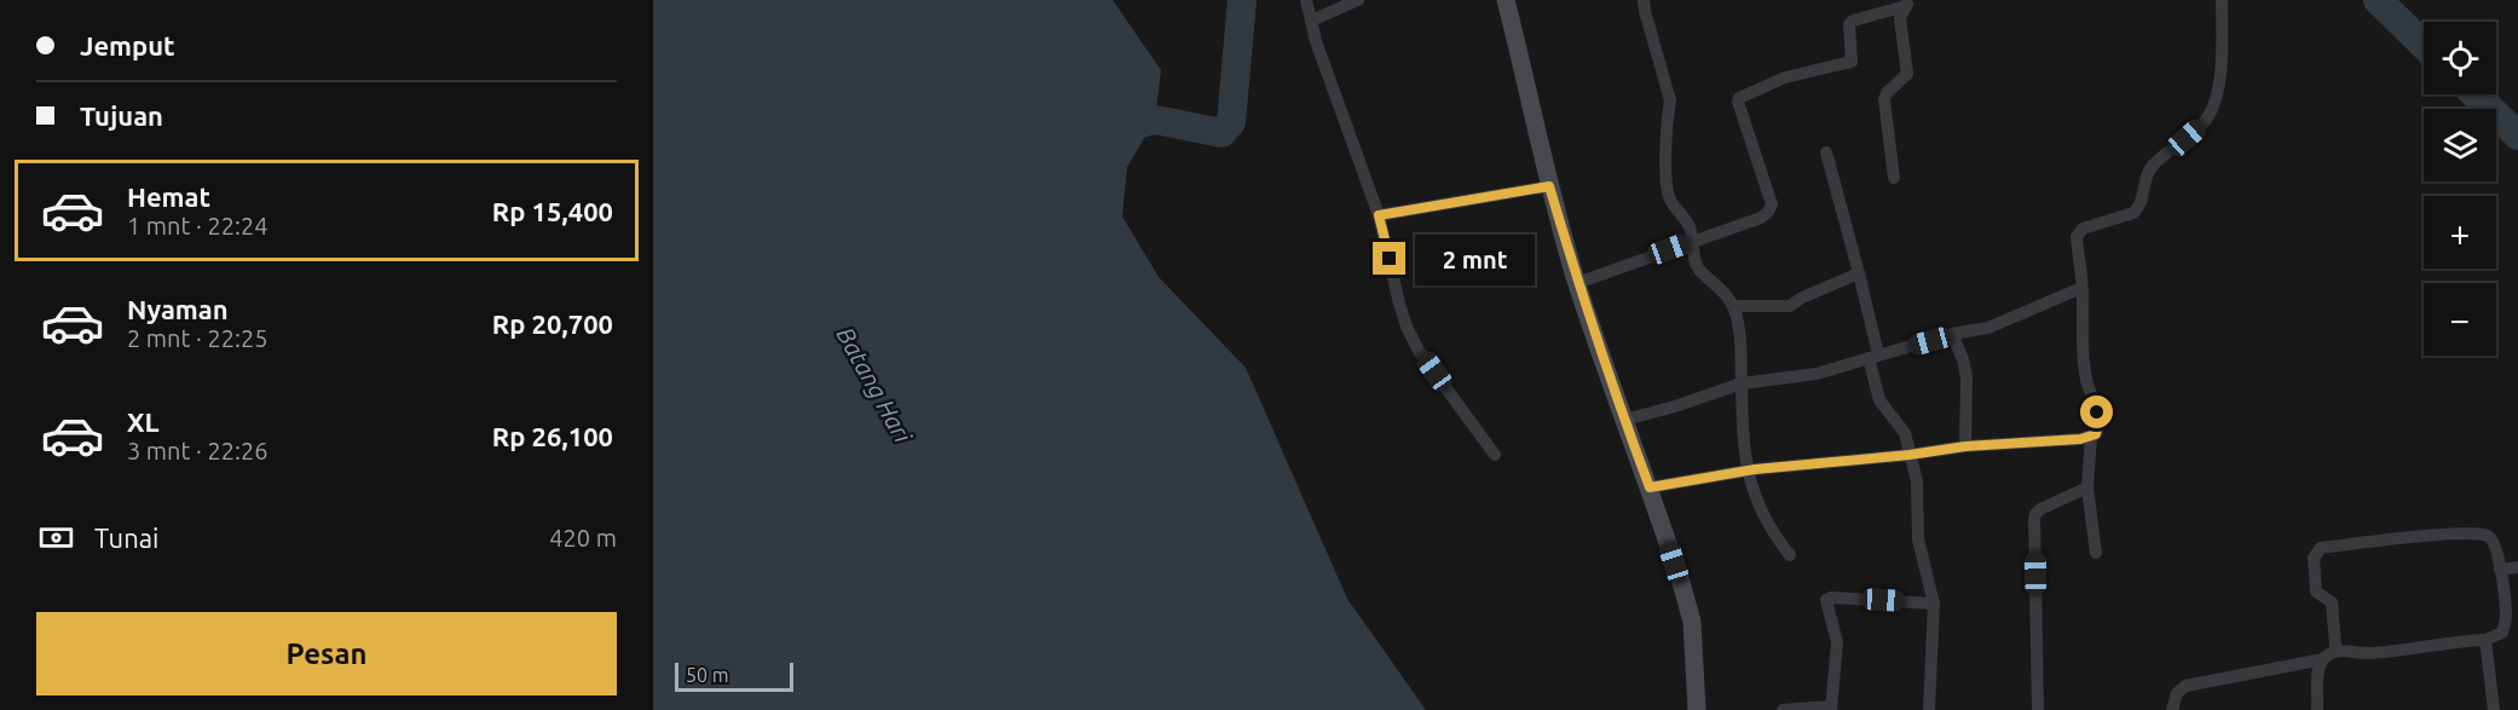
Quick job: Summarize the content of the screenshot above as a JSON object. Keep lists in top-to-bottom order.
{
  "water": ["Batang Hari"],
  "scale_bar": "50 m",
  "page": {
    "banner": ["Jemput", "Tujuan"],
    "map_buttons": ["+", "−"],
    "list": [
      {
        "name": "Hemat",
        "note": "1 mnt · 22:24",
        "value": "Rp 15,400"
      },
      {
        "name": "Nyaman",
        "note": "2 mnt · 22:25",
        "value": "Rp 20,700"
      },
      {
        "name": "XL",
        "note": "3 mnt · 22:26",
        "value": "Rp 26,100"
      }
    ],
    "bubble": "2 mnt",
    "pay": ["Tunai", "420 m"],
    "buttons": "Pesan",
    "scale": "50 m"
  }
}
